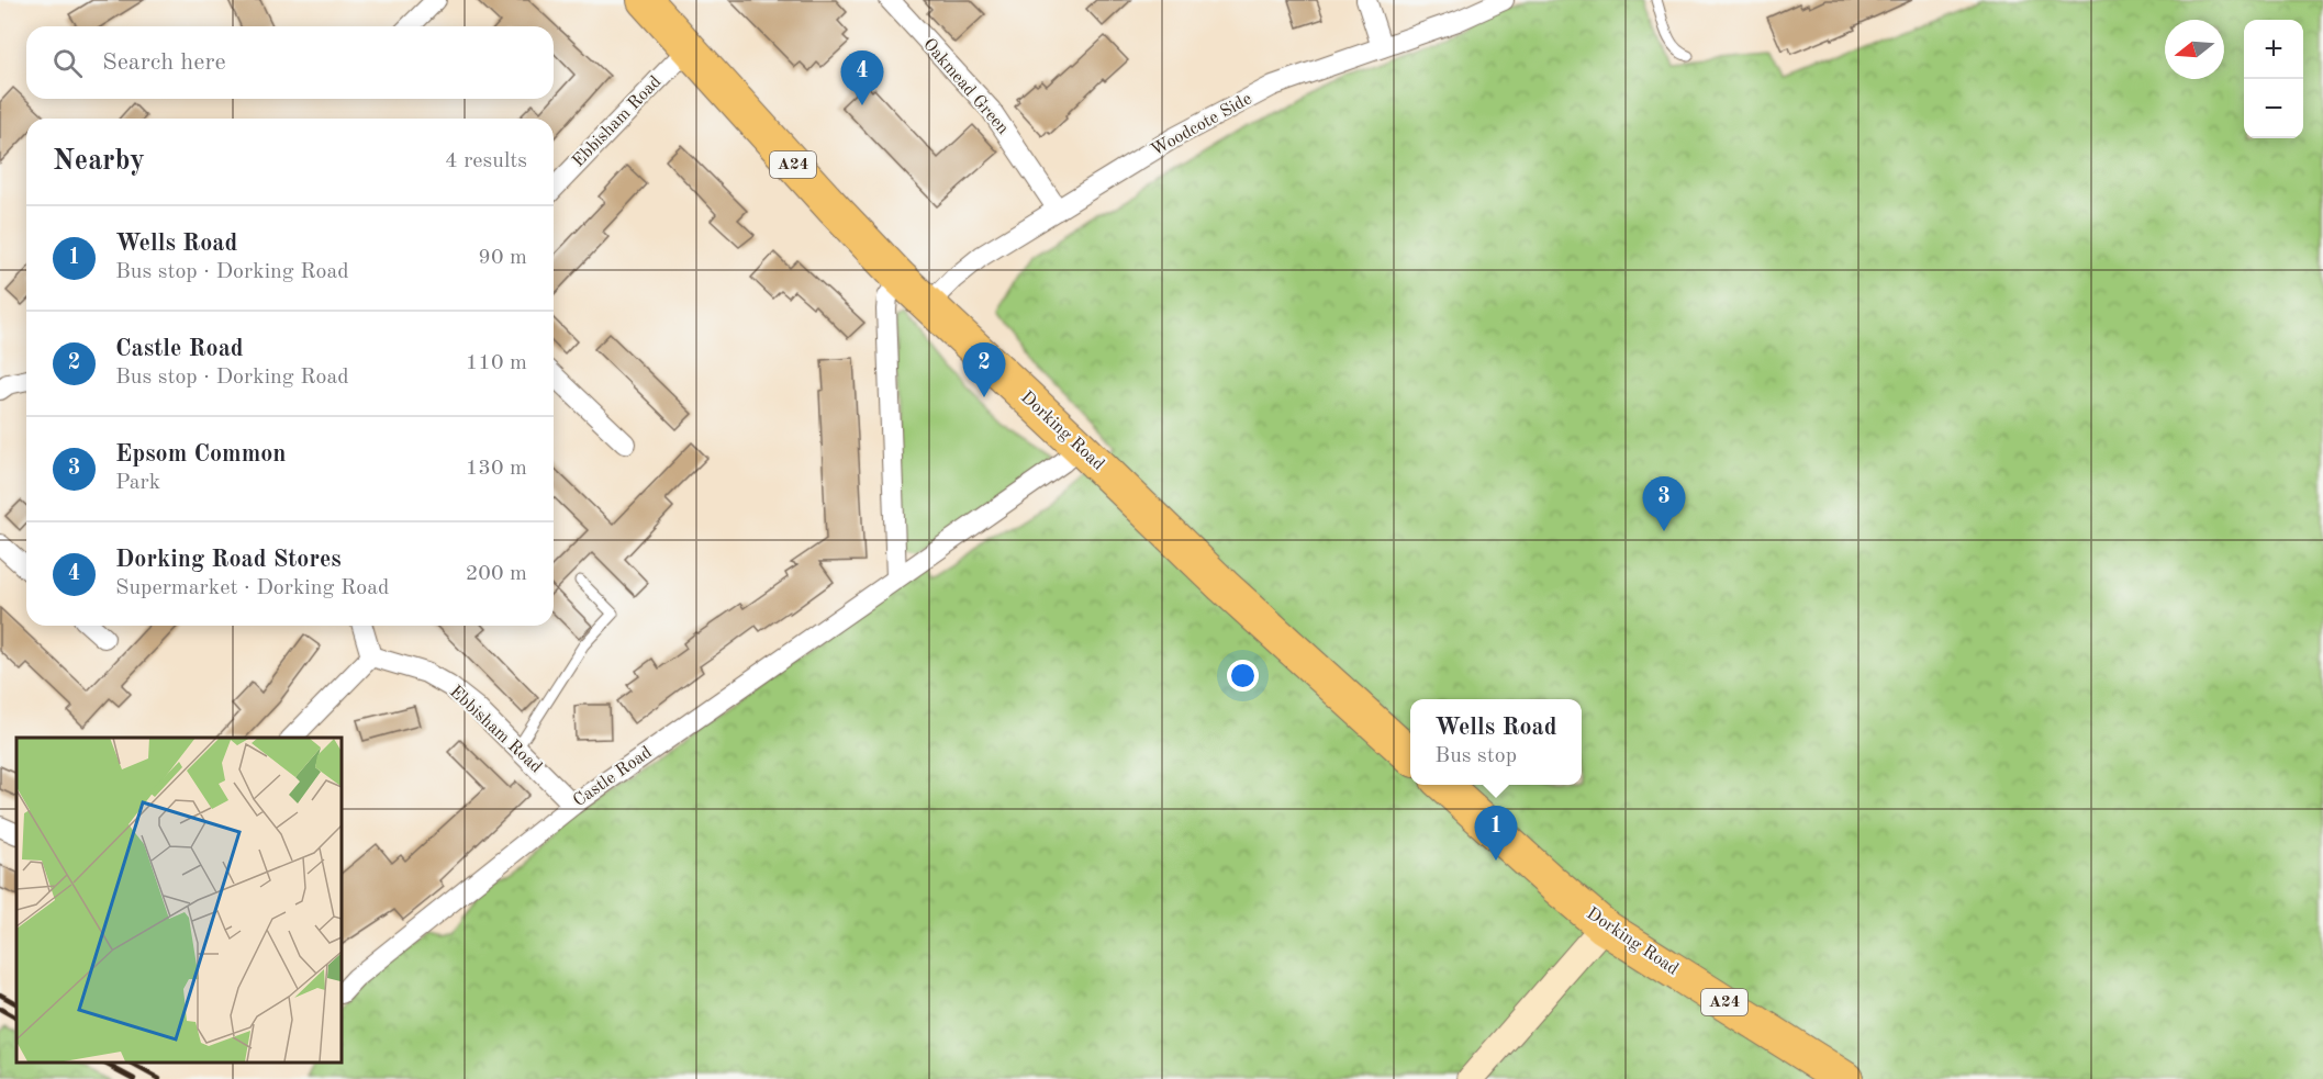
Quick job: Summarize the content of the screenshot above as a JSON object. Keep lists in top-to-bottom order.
{
  "streets": {
    "highway": ["A24", "Dorking Road"],
    "street": [
      "Oakmead Green",
      "Ebbisham Road",
      "Woodcote Side",
      "Castle Road"
    ]
  },
  "crossings": [
    ["Oakmead Green", "Woodcote Side"],
    ["Ebbisham Road", "Dorking Road"],
    ["Ebbisham Road", "Castle Road"],
    ["Woodcote Side", "Dorking Road"],
    ["Dorking Road", "Castle Road"]
  ],
  "north": "left",
  "page": {
    "map_buttons": ["+", "−"],
    "search": "Search here",
    "pins": [
      "4",
      "2",
      "3",
      "1"
    ],
    "heading": ["Nearby", "4 results"],
    "list": [
      {
        "mark": "1",
        "name": "Wells Road",
        "note": "Bus stop · Dorking Road",
        "value": "90 m"
      },
      {
        "mark": "2",
        "name": "Castle Road",
        "note": "Bus stop · Dorking Road",
        "value": "110 m"
      },
      {
        "mark": "3",
        "name": "Epsom Common",
        "note": "Park",
        "value": "130 m"
      },
      {
        "mark": "4",
        "name": "Dorking Road Stores",
        "note": "Supermarket · Dorking Road",
        "value": "200 m"
      }
    ],
    "popup": ["Wells Road", "Bus stop"]
  }
}
